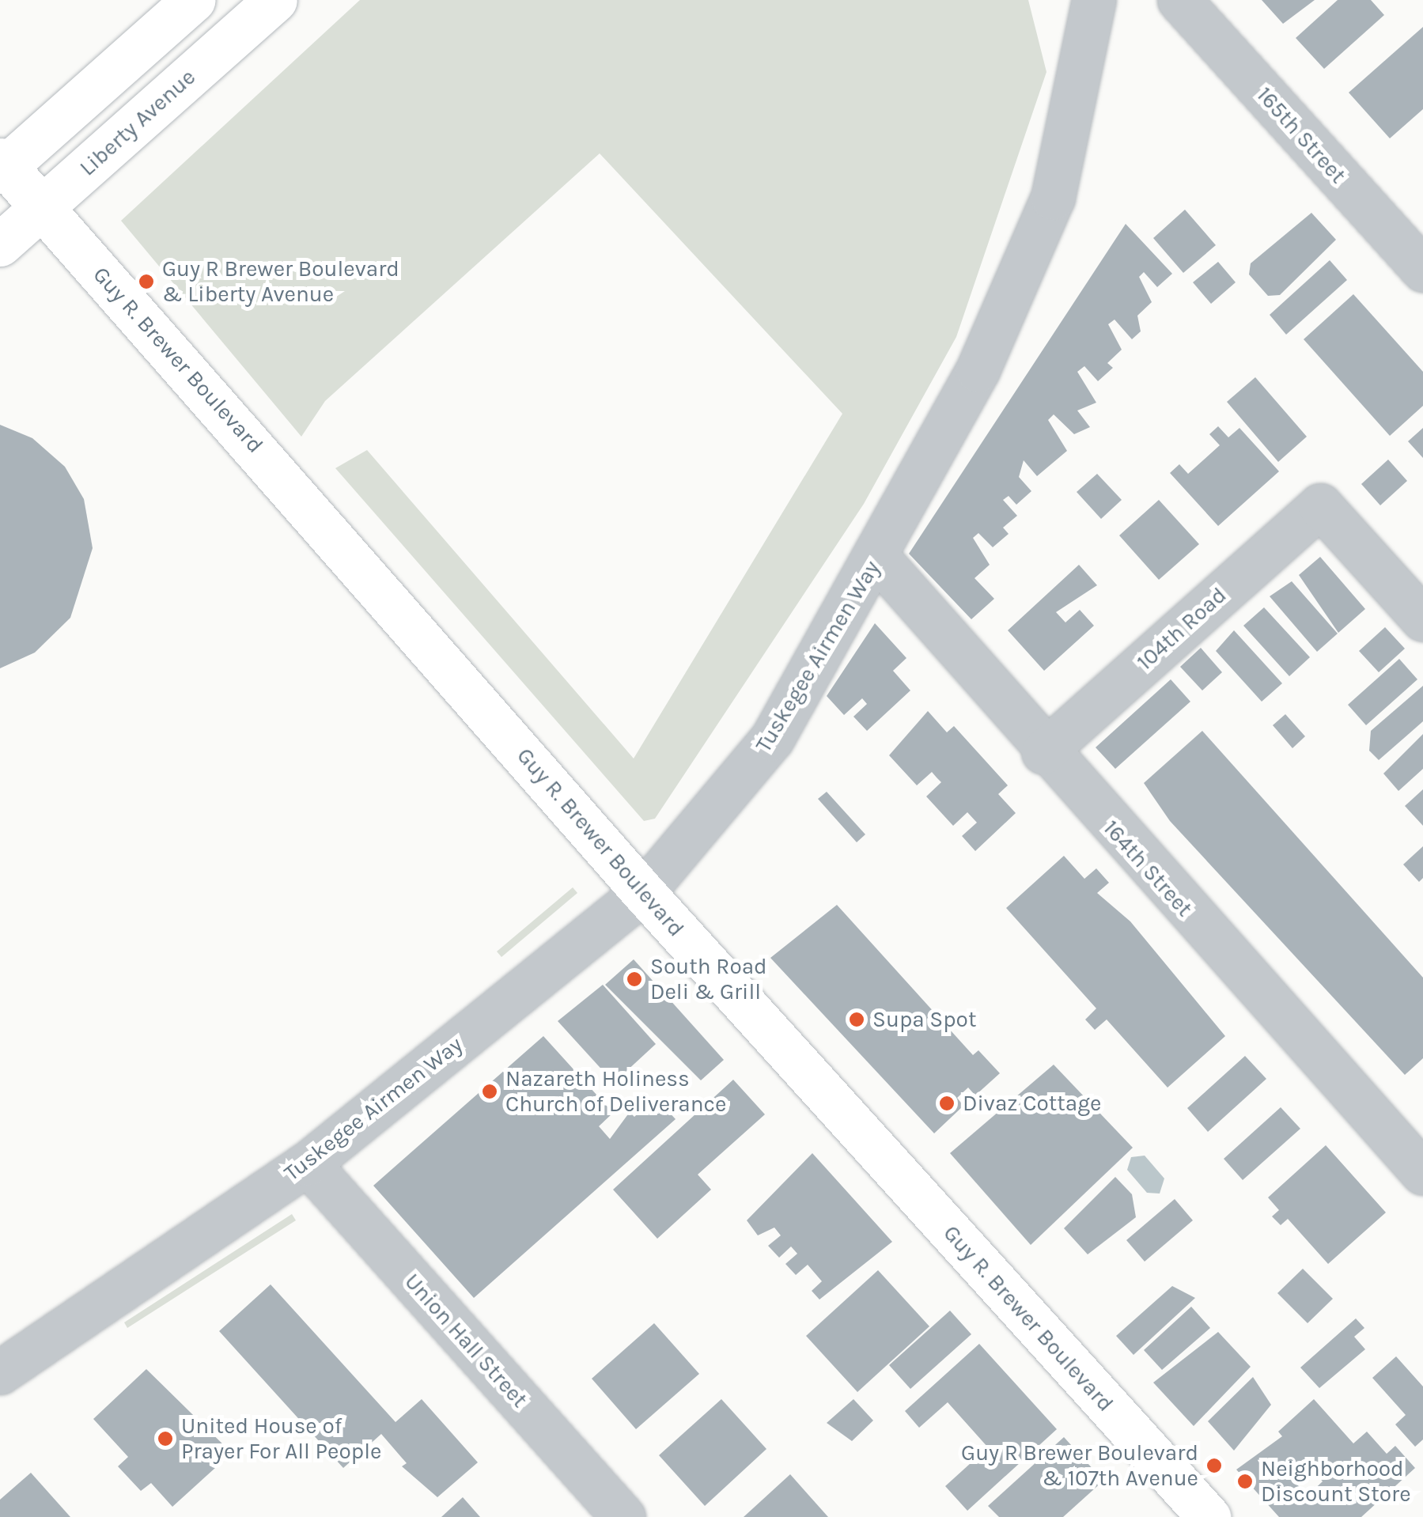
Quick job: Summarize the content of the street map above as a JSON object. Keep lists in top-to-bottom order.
{
  "streets": {
    "main road": ["Liberty Avenue", "Guy R. Brewer Boulevard"],
    "street": [
      "165th Street",
      "104th Road",
      "Tuskegee Airmen Way",
      "164th Street",
      "Union Hall Street"
    ]
  },
  "crossings": [
    ["Liberty Avenue", "Guy R. Brewer Boulevard"],
    ["Guy R. Brewer Boulevard", "Tuskegee Airmen Way"],
    ["104th Road", "164th Street"],
    ["Tuskegee Airmen Way", "164th Street"],
    ["Tuskegee Airmen Way", "Union Hall Street"]
  ],
  "places": [
    "Guy R Brewer Boulevard & Liberty Avenue",
    "South Road Deli & Grill",
    "Supa Spot",
    "Nazareth Holiness Church of Deliverance",
    "Divaz Cottage",
    "United House of Prayer For All People",
    "Guy R Brewer Boulevard & 107th Avenue",
    "Neighborhood Discount Store"
  ]
}
